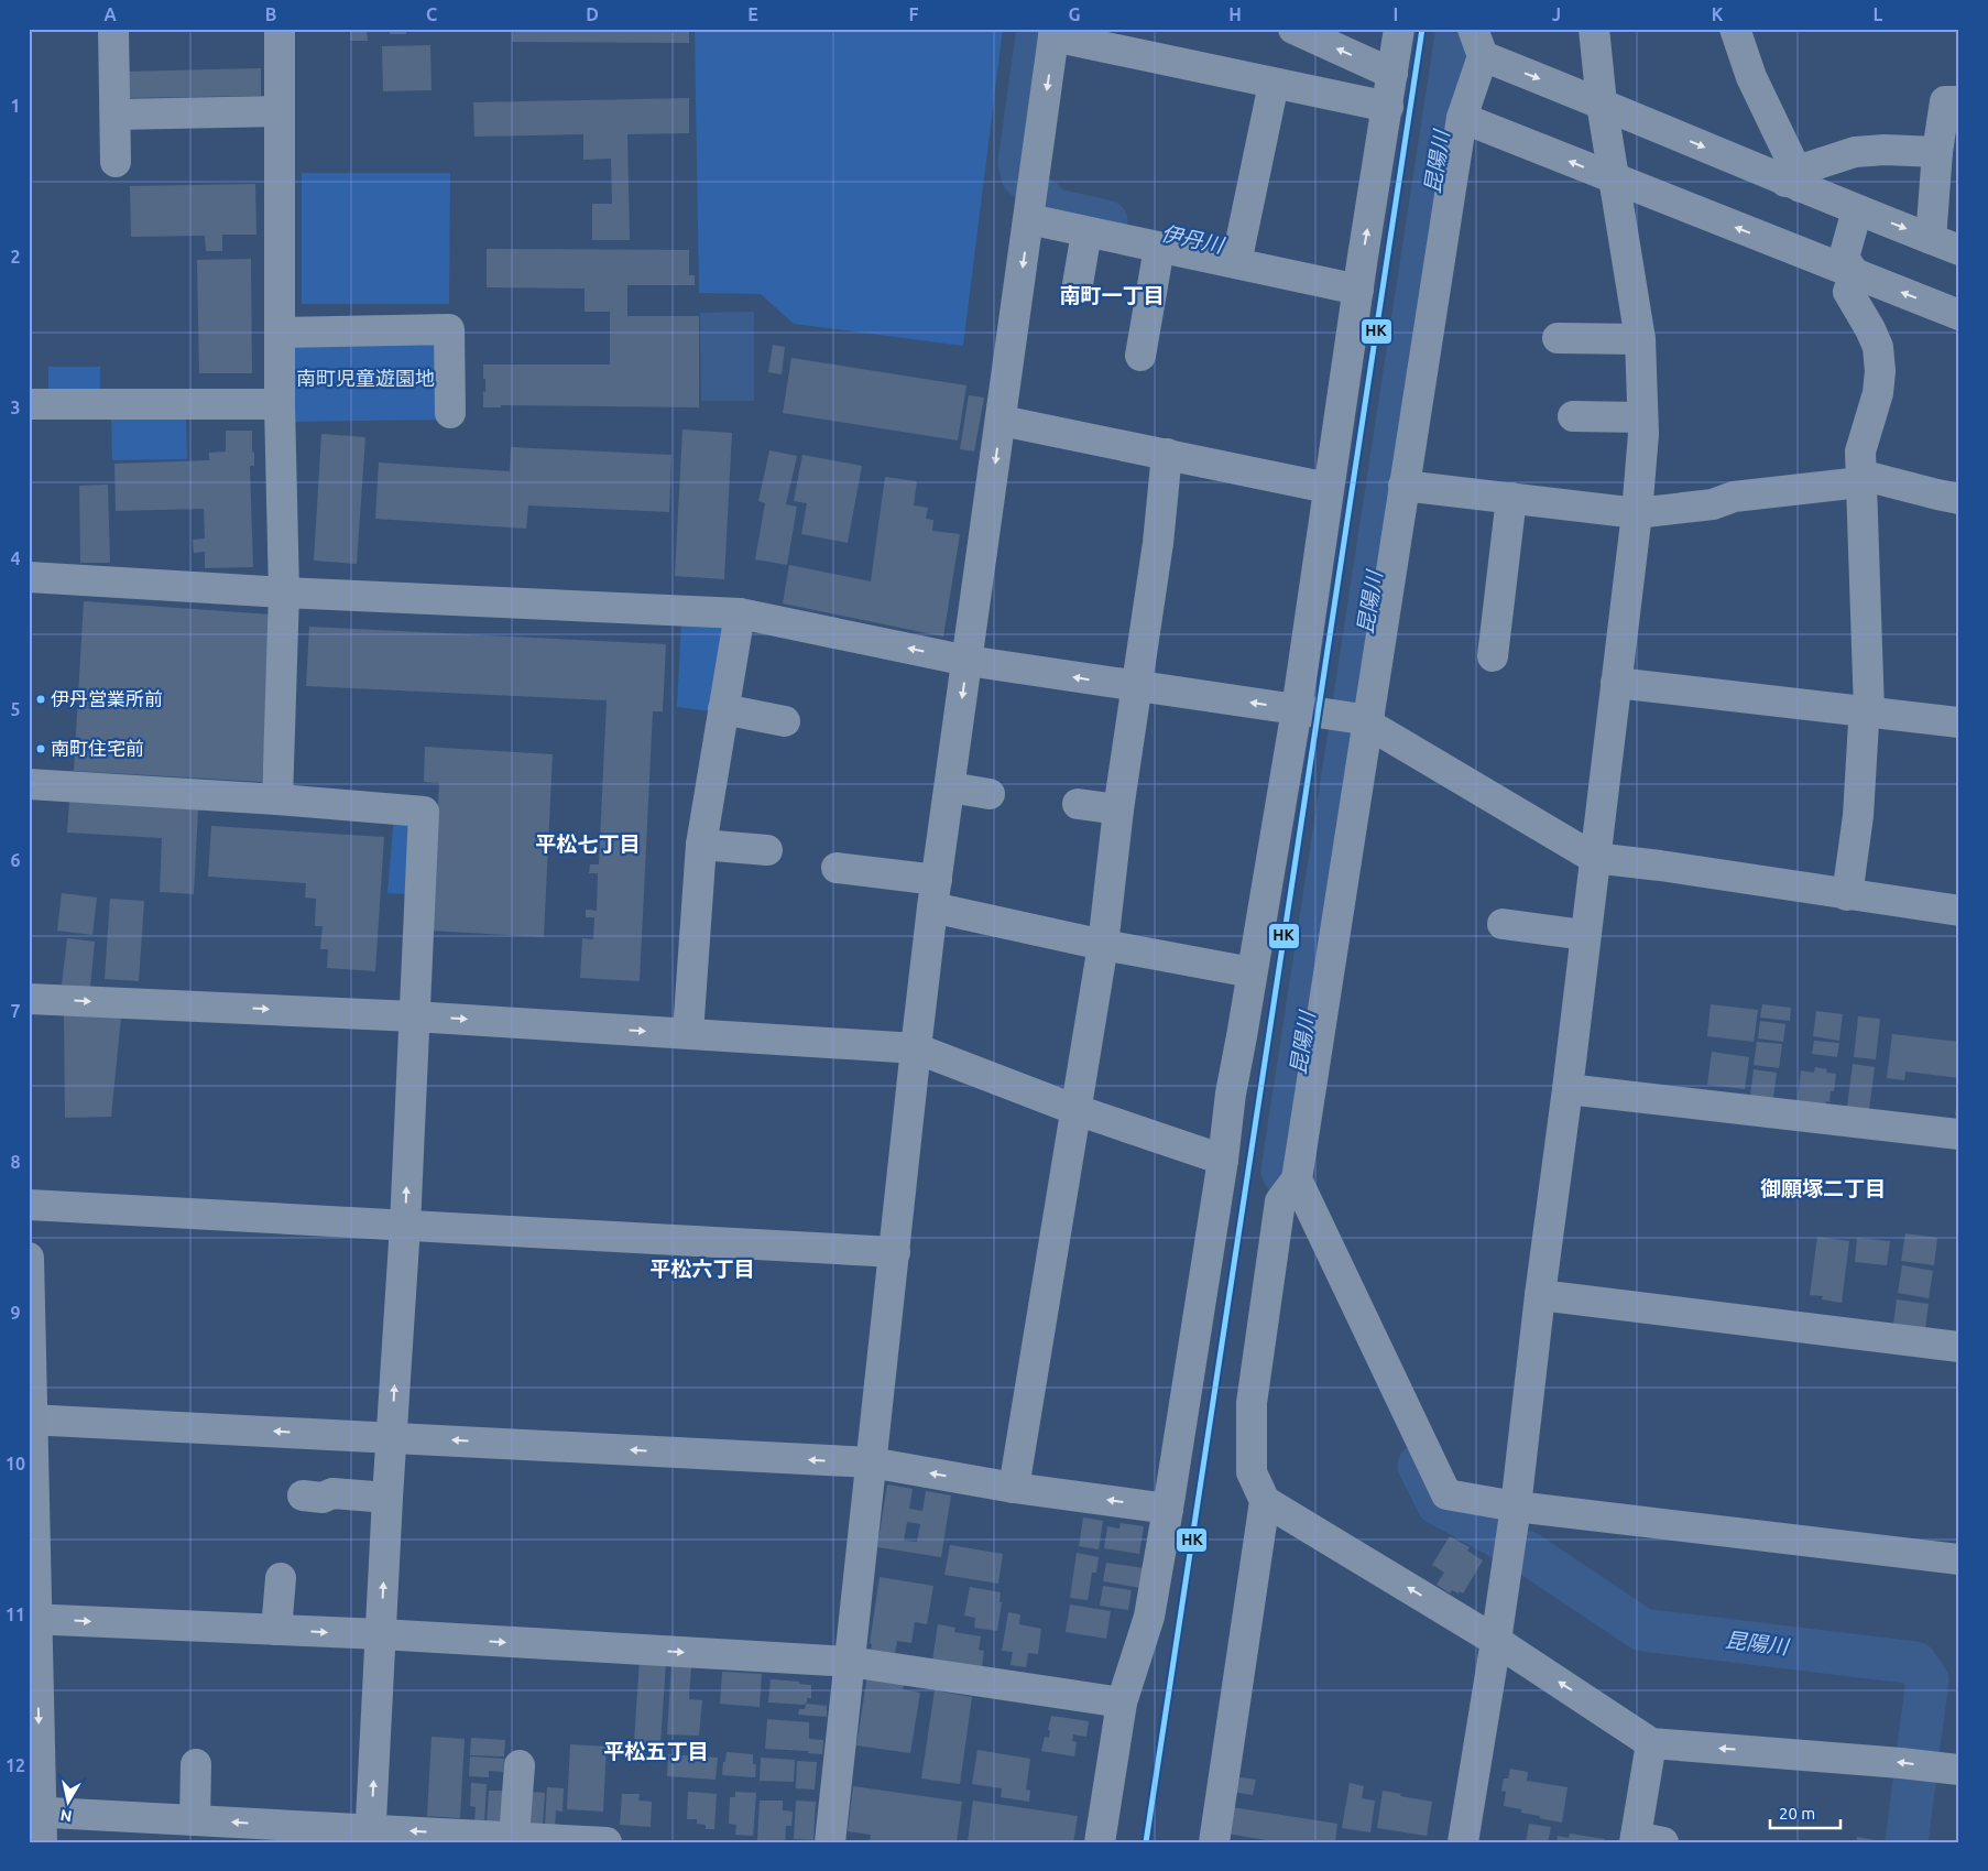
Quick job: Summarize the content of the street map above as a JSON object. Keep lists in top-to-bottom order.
{
  "districts": [
    "南町一丁目",
    "平松七丁目",
    "御願塚二丁目",
    "平松六丁目",
    "平松五丁目"
  ],
  "water": ["昆陽川", "伊丹川"],
  "parks": ["南町児童遊園地"],
  "places": ["伊丹営業所前", "南町住宅前"],
  "lines": ["transit line HK"],
  "scale_bar": "20 m",
  "north": "bottom",
  "grid": {
    "columns": [
      "A",
      "B",
      "C",
      "D",
      "E",
      "F",
      "G",
      "H",
      "I",
      "J",
      "K",
      "L"
    ],
    "rows": [
      "1",
      "2",
      "3",
      "4",
      "5",
      "6",
      "7",
      "8",
      "9",
      "10",
      "11",
      "12"
    ]
  }
}
